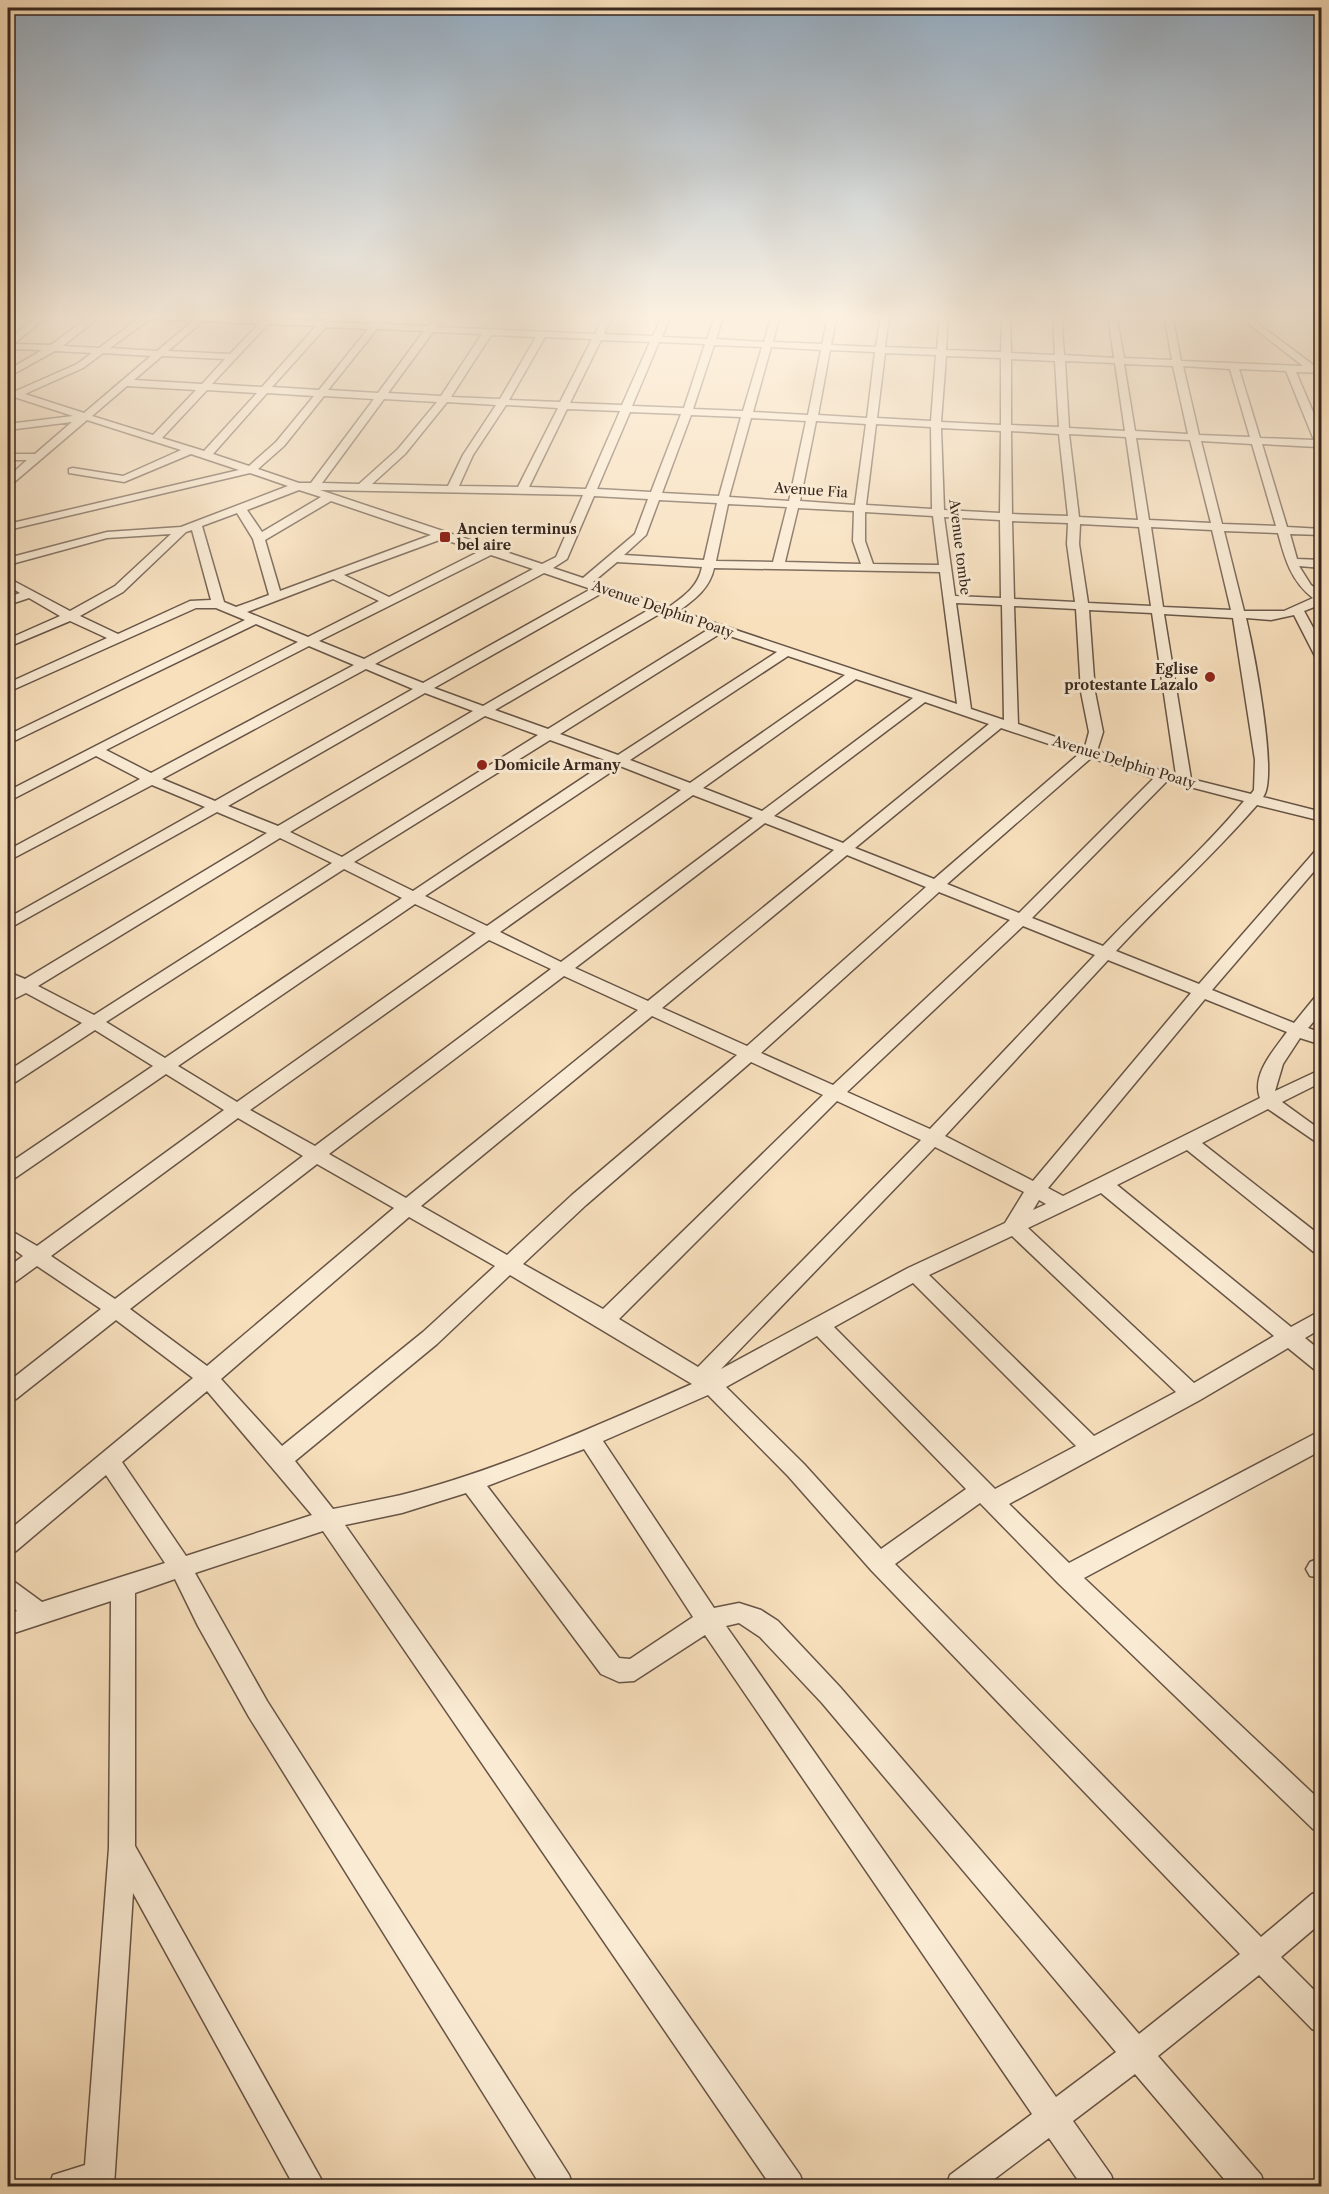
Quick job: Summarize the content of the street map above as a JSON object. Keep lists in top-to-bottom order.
{
  "streets": {
    "street": ["Avenue Fia", "Avenue tombe", "Avenue Delphin Poaty"]
  },
  "crossings": [
    ["Avenue Fia", "Avenue tombe"],
    ["Avenue Fia", "Avenue Delphin Poaty"],
    ["Avenue tombe", "Avenue Delphin Poaty"]
  ],
  "places": {
    "transit": ["Ancien terminus bel aire"],
    "other": ["Eglise protestante Lazalo", "Domicile Armany"]
  }
}
